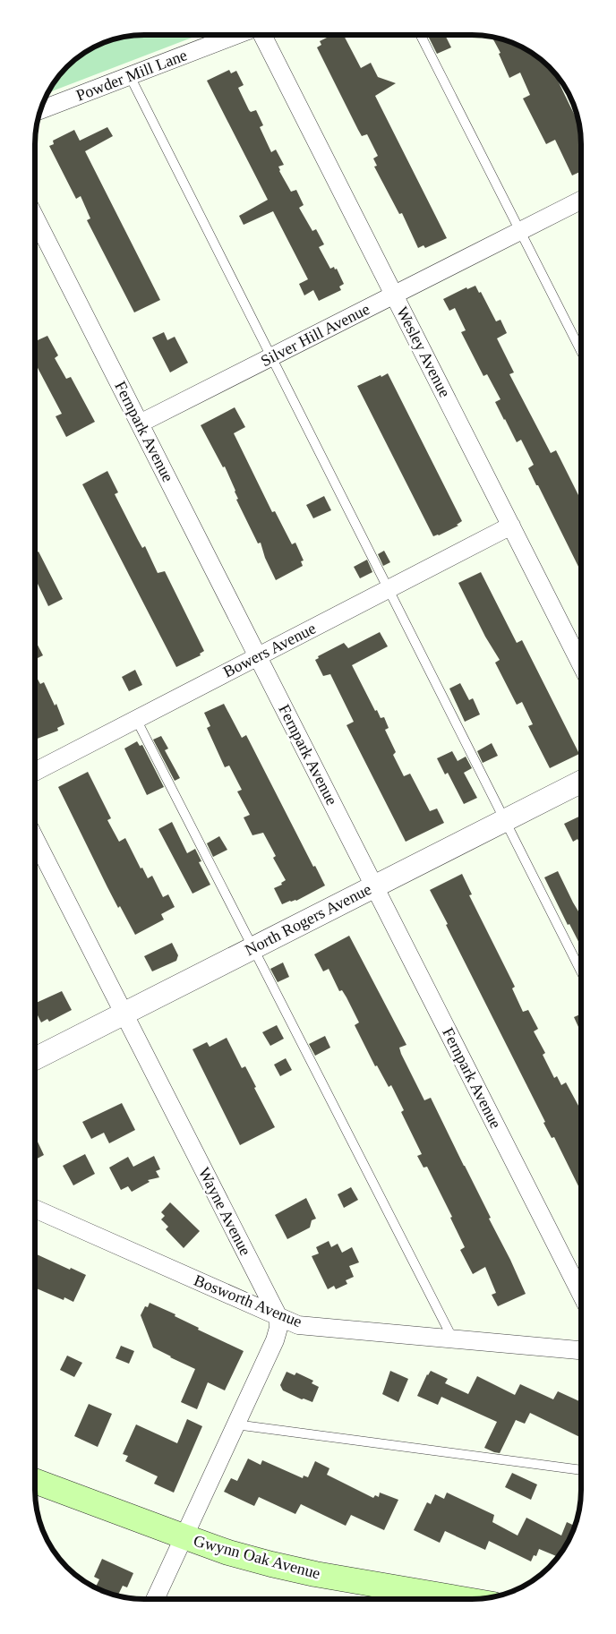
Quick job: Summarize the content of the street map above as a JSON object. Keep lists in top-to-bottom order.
{
  "streets": {
    "main road": ["Gwynn Oak Avenue"],
    "street": [
      "Powder Mill Lane",
      "Silver Hill Avenue",
      "Wesley Avenue",
      "Fernpark Avenue",
      "Bowers Avenue",
      "North Rogers Avenue",
      "Wayne Avenue",
      "Bosworth Avenue"
    ]
  },
  "crossings": [
    ["Silver Hill Avenue", "Wesley Avenue"],
    ["Silver Hill Avenue", "Fernpark Avenue"],
    ["Wesley Avenue", "Bowers Avenue"],
    ["Fernpark Avenue", "Bowers Avenue"],
    ["Fernpark Avenue", "North Rogers Avenue"],
    ["North Rogers Avenue", "Wayne Avenue"],
    ["Wayne Avenue", "Bosworth Avenue"]
  ]
}
